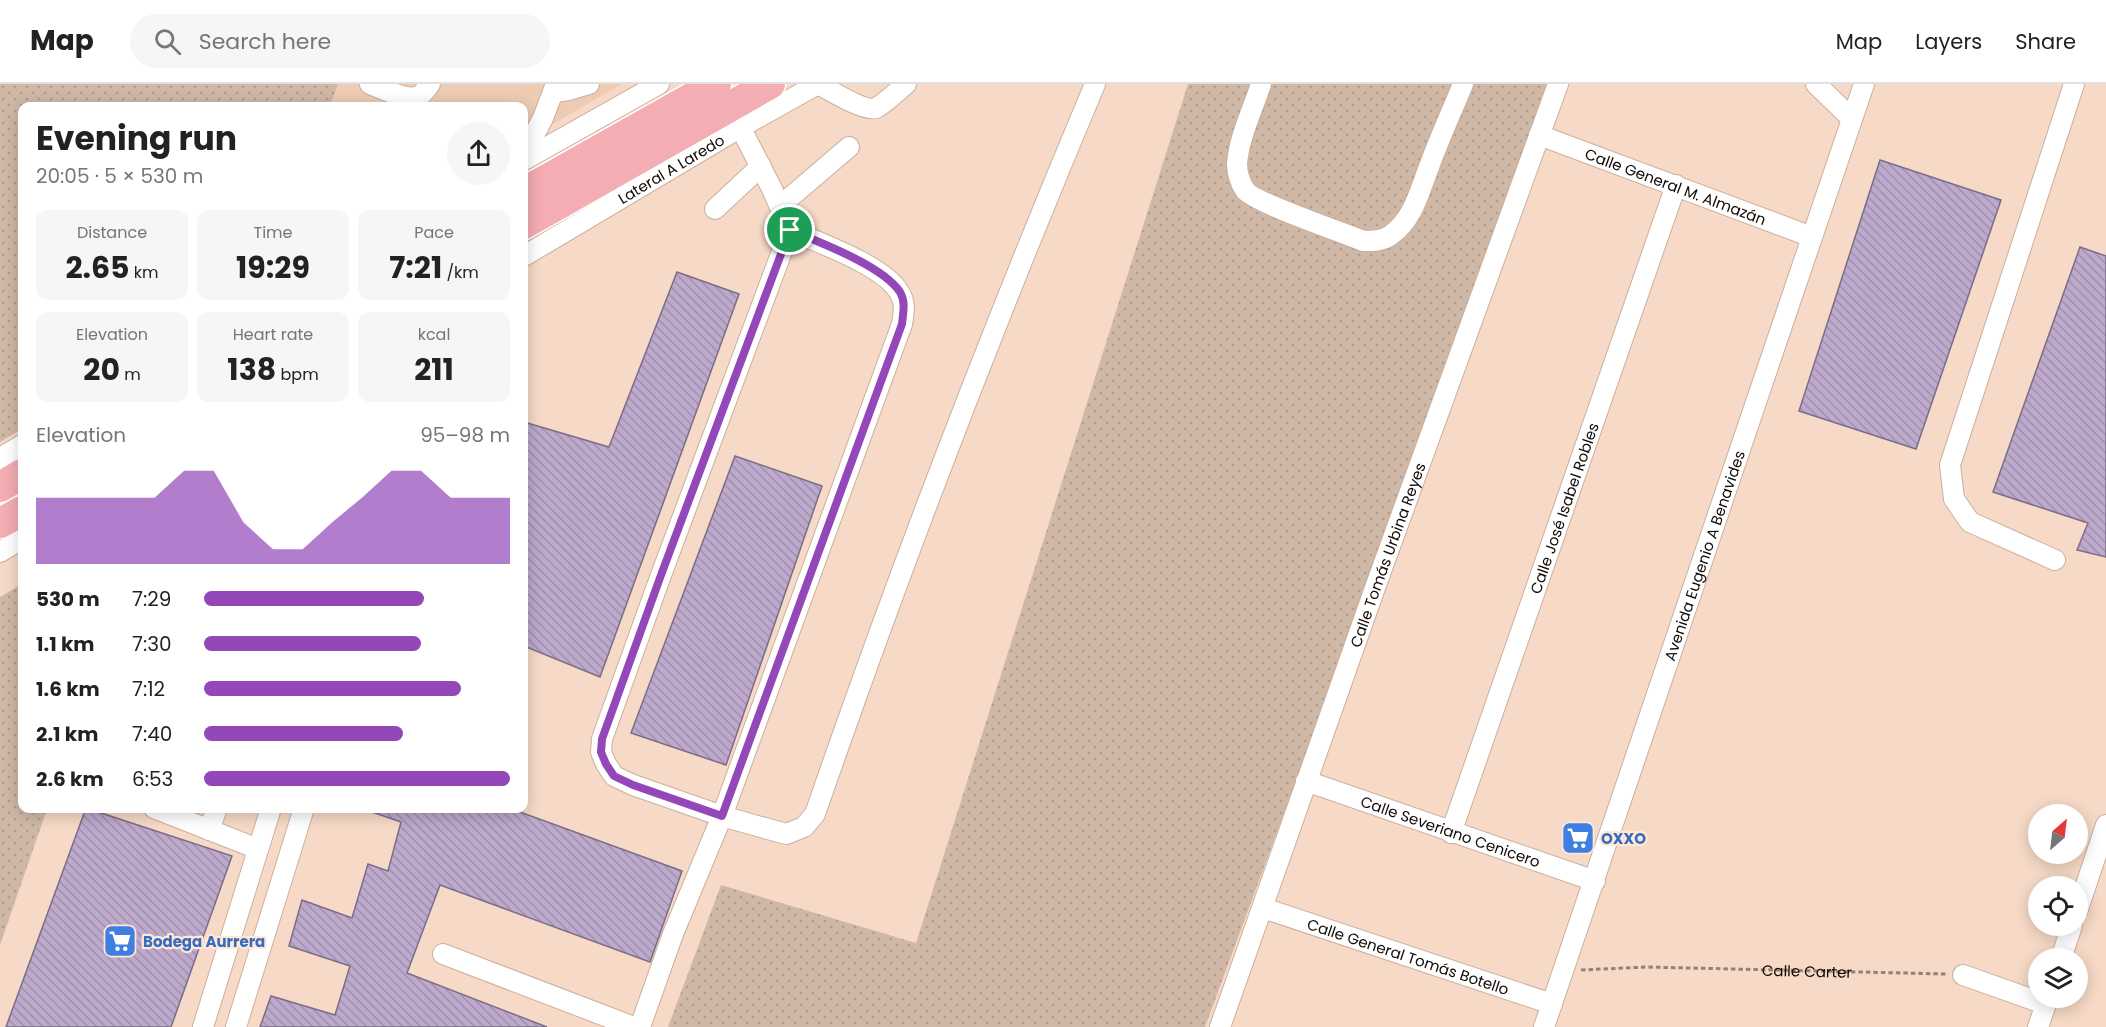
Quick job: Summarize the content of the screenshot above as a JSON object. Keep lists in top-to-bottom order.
{
  "streets": {
    "street": [
      "Lateral A Laredo",
      "Calle General M. Almazán",
      "Calle José Isabel Robles",
      "Calle Tomás Urbina Reyes",
      "Avenida Eugenio A Benavides",
      "Calle Severiano Cenicero",
      "Calle General Tomás Botello"
    ],
    "path": ["Calle Carter"]
  },
  "crossings": [
    ["Calle General M. Almazán", "Calle José Isabel Robles"],
    ["Calle General M. Almazán", "Calle Tomás Urbina Reyes"],
    ["Calle General M. Almazán", "Avenida Eugenio A Benavides"],
    ["Calle José Isabel Robles", "Calle Severiano Cenicero"],
    ["Calle Tomás Urbina Reyes", "Calle Severiano Cenicero"],
    ["Calle Tomás Urbina Reyes", "Calle General Tomás Botello"],
    ["Avenida Eugenio A Benavides", "Calle Severiano Cenicero"],
    ["Avenida Eugenio A Benavides", "Calle General Tomás Botello"],
    ["Avenida Eugenio A Benavides", "Calle Carter"]
  ],
  "places": {
    "supermarket": ["OXXO", "Bodega Aurrera"]
  },
  "north": "top right",
  "page": {
    "header": "Map",
    "search": "Search here",
    "nav": ["Map", "Layers", "Share"],
    "heading": ["Evening run", "20:05 · 5 × 530 m"],
    "stats": [
      ["Distance", "2.65 km"],
      ["Time", "19:29"],
      ["Pace", "7:21 /km"],
      ["Elevation", "20 m"],
      ["Heart rate", "138 bpm"],
      ["kcal", "211"]
    ],
    "chart": ["Elevation", "95–98 m"],
    "list": [
      {
        "name": "530 m",
        "note": "7:29"
      },
      {
        "name": "1.1 km",
        "note": "7:30"
      },
      {
        "name": "1.6 km",
        "note": "7:12"
      },
      {
        "name": "2.1 km",
        "note": "7:40"
      },
      {
        "name": "2.6 km",
        "note": "6:53"
      }
    ]
  }
}
